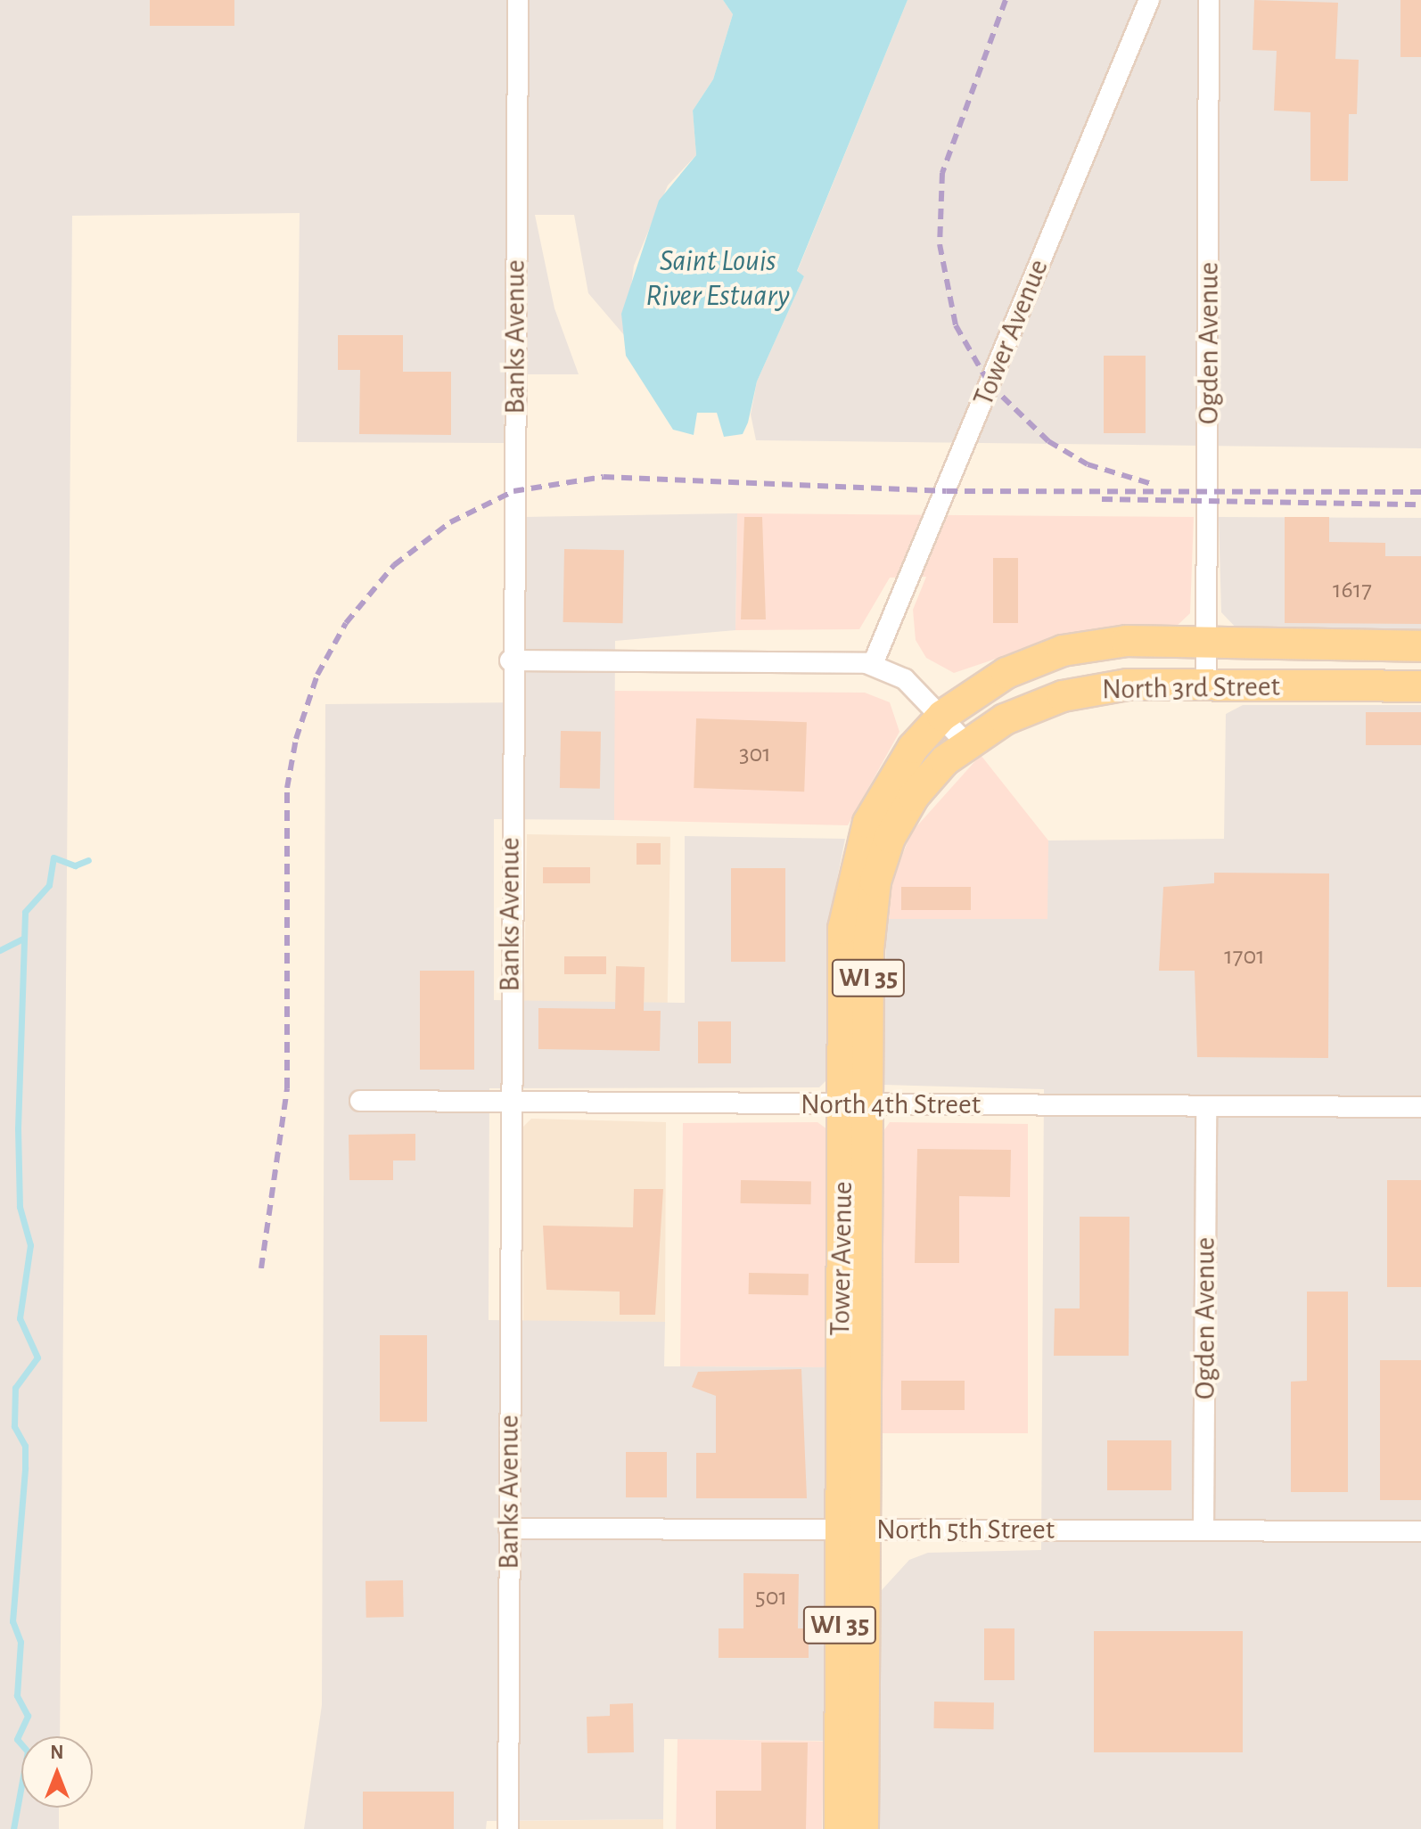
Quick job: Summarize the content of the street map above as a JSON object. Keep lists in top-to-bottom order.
{
  "streets": {
    "main road": ["Tower Avenue", "North 3rd Street", "WI 35"],
    "street": [
      "Banks Avenue",
      "Ogden Avenue",
      "North 4th Street",
      "North 5th Street"
    ]
  },
  "crossings": [
    ["Tower Avenue", "North 3rd Street"],
    ["Tower Avenue", "North 4th Street"],
    ["Tower Avenue", "North 5th Street"],
    ["Banks Avenue", "North 4th Street"],
    ["Banks Avenue", "North 5th Street"],
    ["Ogden Avenue", "North 3rd Street"],
    ["Ogden Avenue", "North 4th Street"],
    ["Ogden Avenue", "North 5th Street"]
  ],
  "water": ["Saint Louis River Estuary"],
  "house_numbers": [
    "1617",
    "301",
    "1701",
    "501"
  ],
  "north": "top"
}
